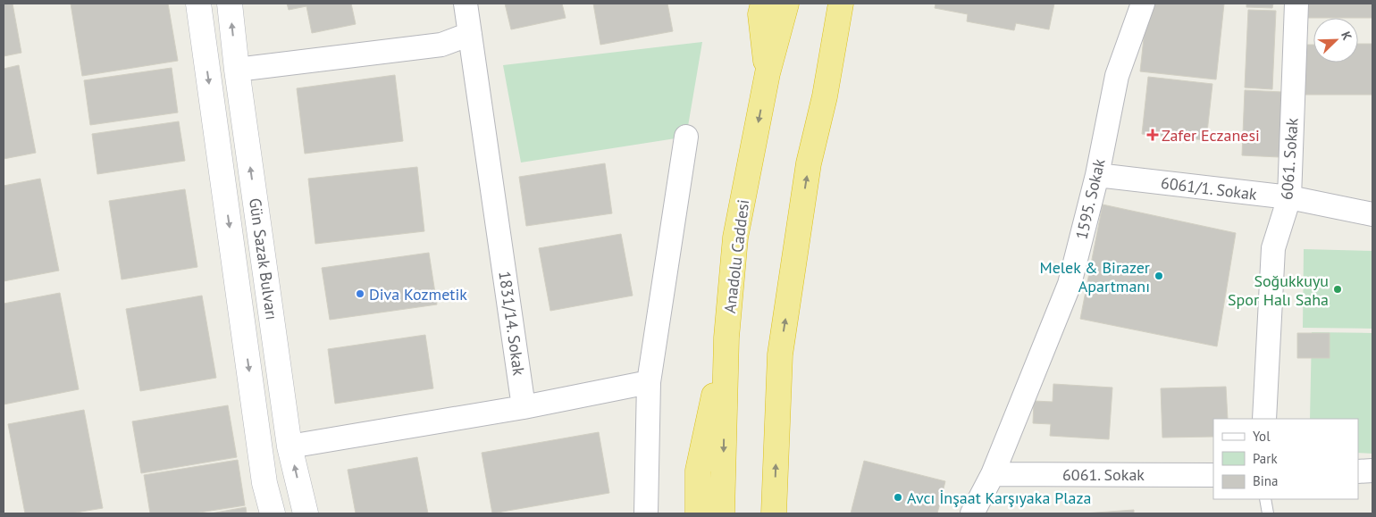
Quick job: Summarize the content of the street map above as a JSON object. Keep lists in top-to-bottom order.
{
  "streets": {
    "highway": ["Anadolu Caddesi"],
    "main road": ["Gün Sazak Bulvarı"],
    "street": [
      "6061. Sokak",
      "6061/1. Sokak",
      "1595. Sokak",
      "1831/14. Sokak"
    ]
  },
  "crossings": [
    ["6061. Sokak", "6061/1. Sokak"],
    ["6061. Sokak", "1595. Sokak"],
    ["6061/1. Sokak", "1595. Sokak"]
  ],
  "places": {
    "health": ["Zafer Eczanesi"],
    "other": [
      "Melek & Birazer Apartmanı",
      "Soğukkuyu Spor Halı Saha",
      "Diva Kozmetik",
      "Avcı İnşaat Karşıyaka Plaza"
    ]
  },
  "legend": ["Yol", "Park", "Bina"],
  "north": "top right"
}
